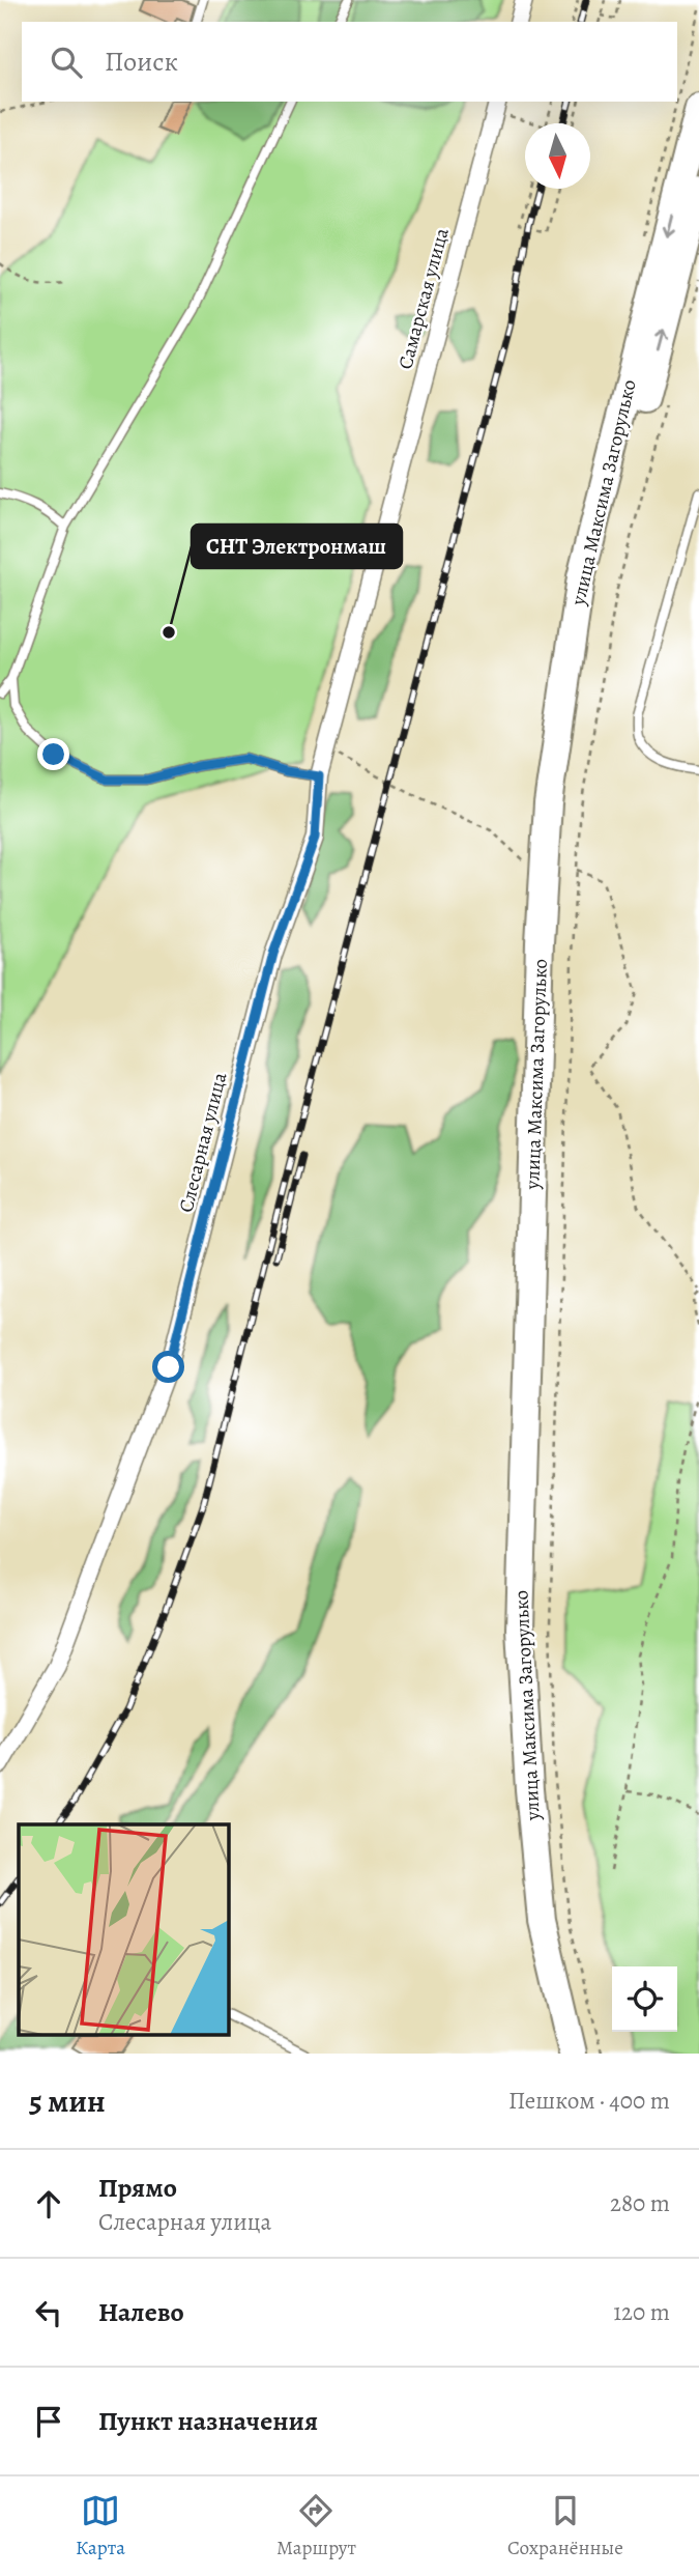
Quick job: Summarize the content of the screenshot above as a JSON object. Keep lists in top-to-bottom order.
{
  "streets": {
    "main road": ["улица Максима Загорулько"],
    "street": ["Самарская улица", "Слесарная улица"]
  },
  "crossings": [
    ["Самарская улица", "Слесарная улица"]
  ],
  "places": ["СНТ Электронмаш"],
  "north": "bottom",
  "page": {
    "search": "Поиск",
    "heading": ["5 мин", "Пешком · 400 m"],
    "list": [
      ["Прямо", "Слесарная улица", "280 m"],
      ["Налево", "120 m"],
      "Пункт назначения"
    ],
    "nav": ["Карта", "Маршрут", "Сохранённые"]
  }
}
